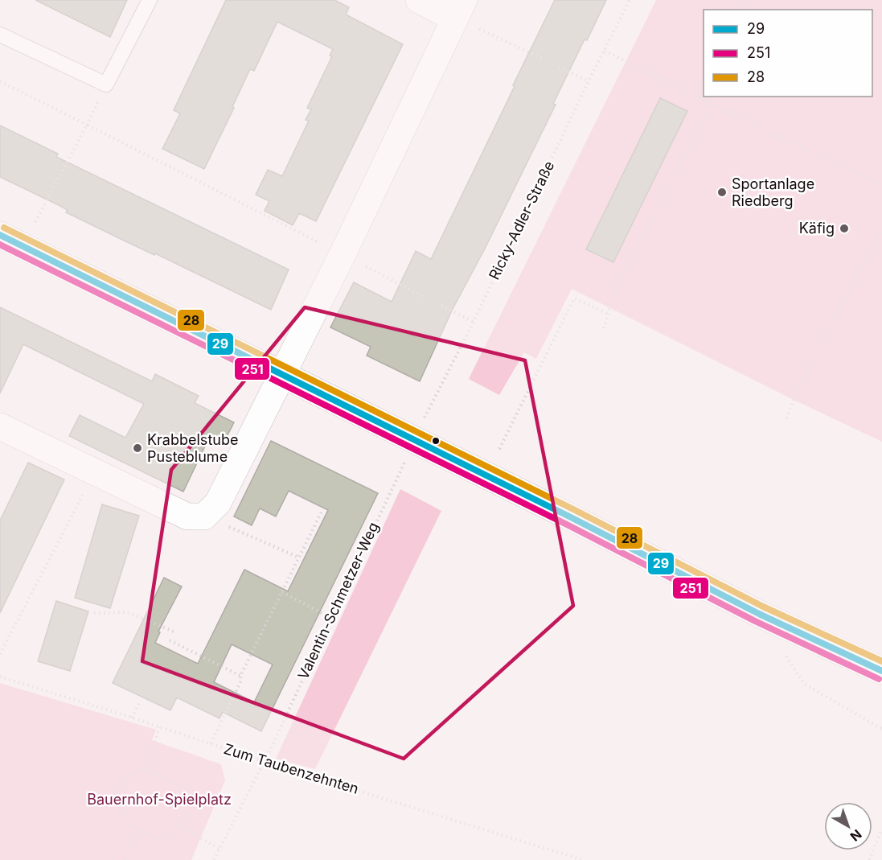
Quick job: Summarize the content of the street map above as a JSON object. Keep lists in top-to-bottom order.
{
  "streets": {
    "path": ["Ricky-Adler-Straße", "Valentin-Schmetzer-Weg", "Zum Taubenzehnten"]
  },
  "crossings": [
    ["Ricky-Adler-Straße", "Valentin-Schmetzer-Weg"],
    ["Valentin-Schmetzer-Weg", "Zum Taubenzehnten"]
  ],
  "parks": ["Bauernhof-Spielplatz"],
  "places": ["Sportanlage Riedberg", "Käfig", "Krabbelstube Pusteblume"],
  "lines": ["transit line 28", "transit line 29", "transit line 251"],
  "legend": ["29", "251", "28"],
  "north": "bottom right"
}
